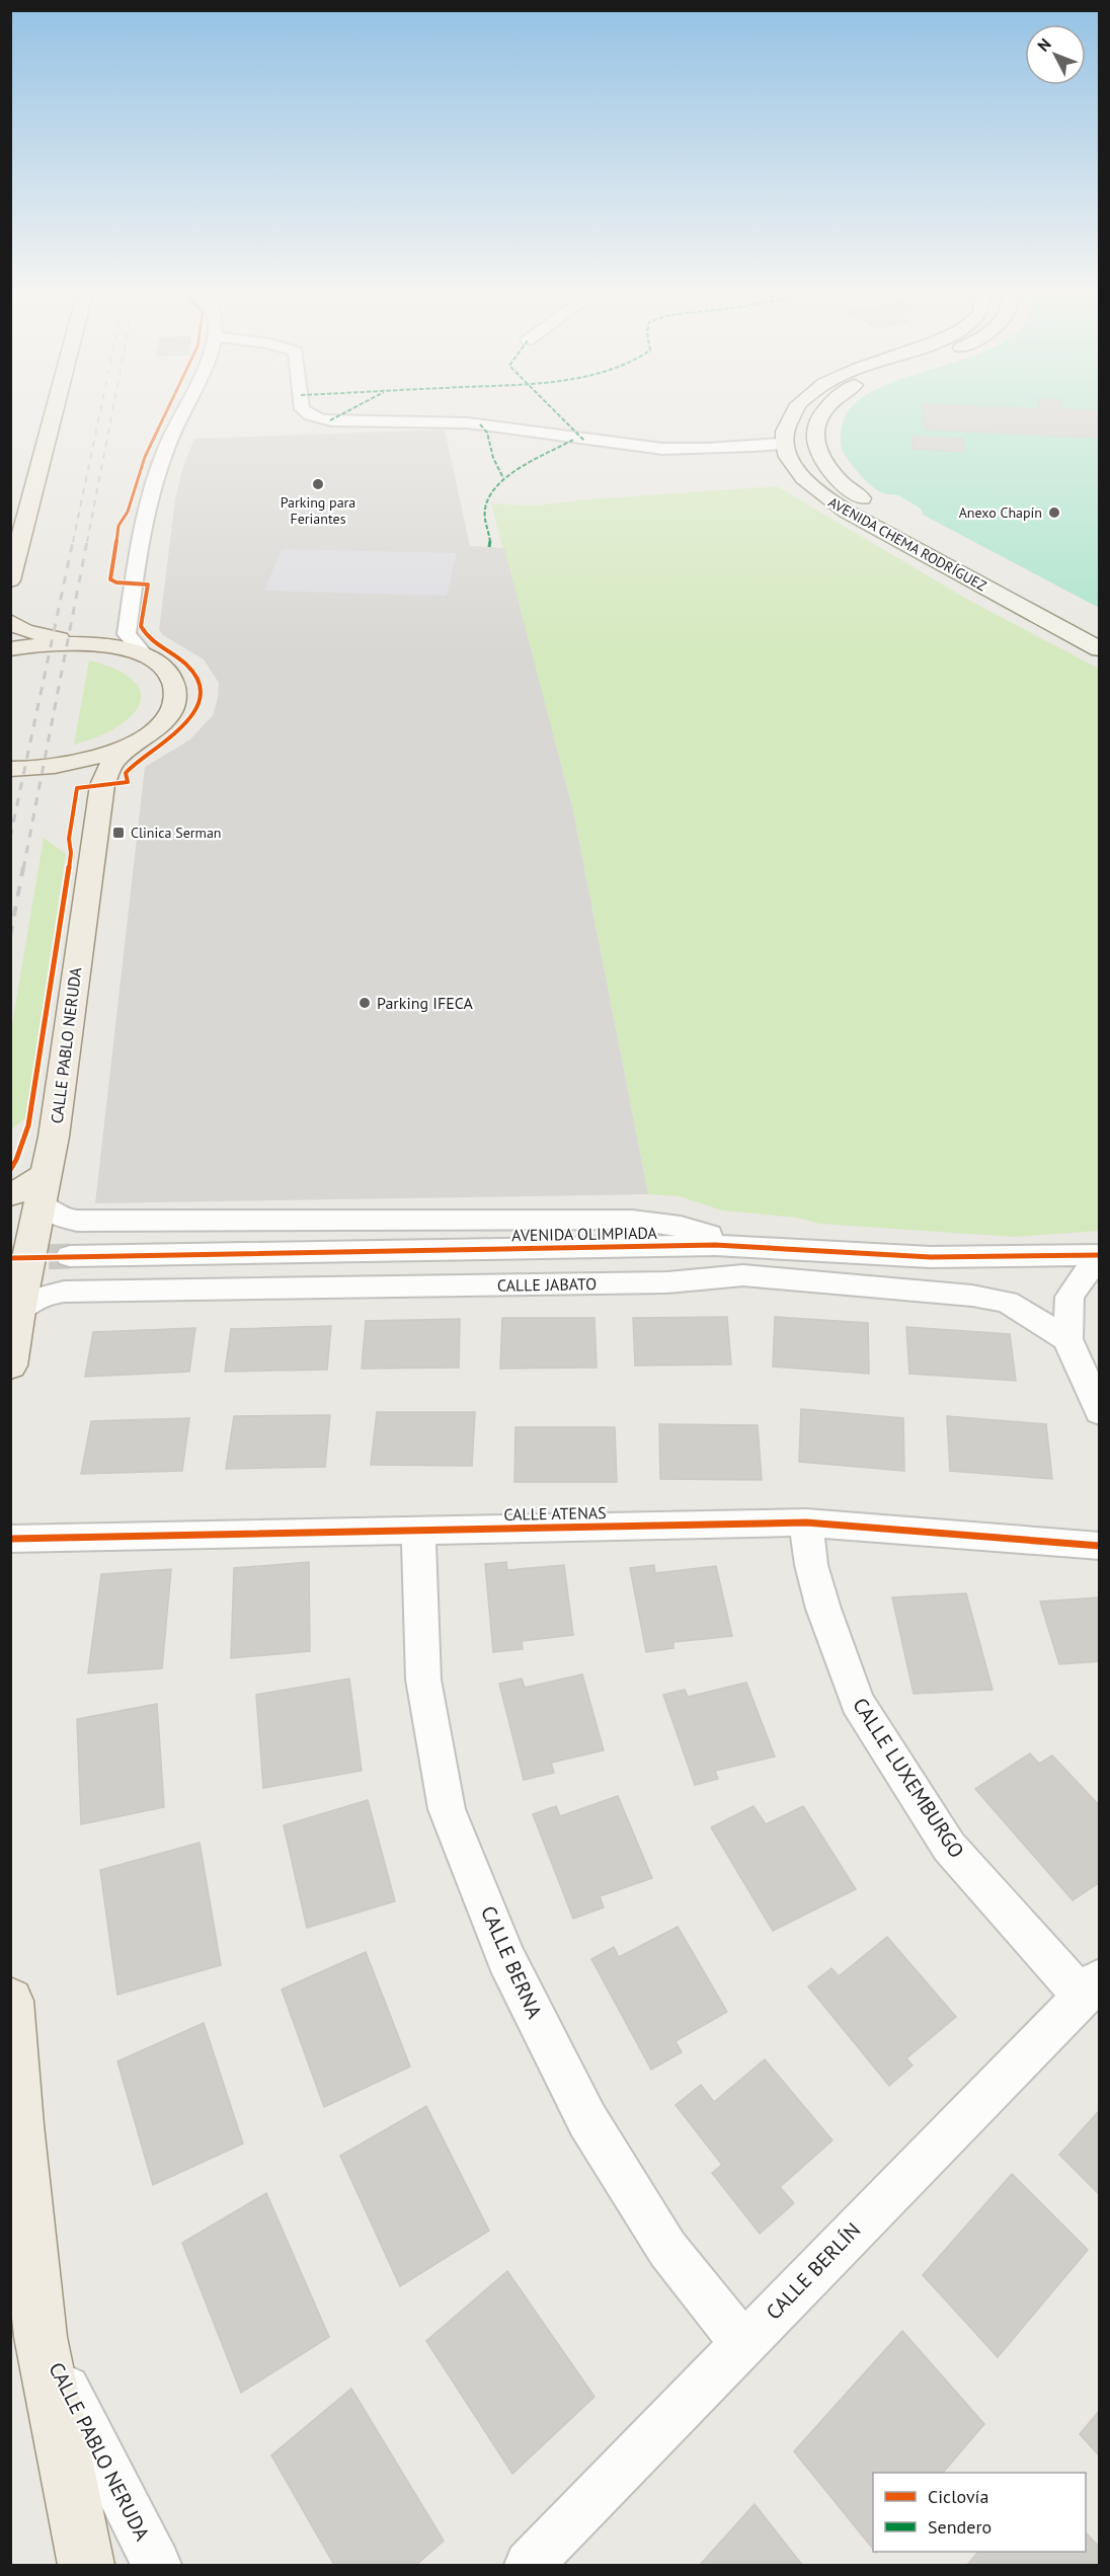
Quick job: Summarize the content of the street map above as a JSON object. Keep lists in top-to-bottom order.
{
  "streets": {
    "main road": ["AVENIDA CHEMA RODRÍGUEZ", "CALLE PABLO NERUDA"],
    "street": [
      "AVENIDA OLIMPIADA",
      "CALLE JABATO",
      "CALLE ATENAS",
      "CALLE LUXEMBURGO",
      "CALLE BERNA",
      "CALLE BERLÍN"
    ]
  },
  "crossings": [
    ["CALLE PABLO NERUDA", "CALLE JABATO"],
    ["CALLE ATENAS", "CALLE LUXEMBURGO"],
    ["CALLE ATENAS", "CALLE BERNA"],
    ["CALLE LUXEMBURGO", "CALLE BERLÍN"],
    ["CALLE BERNA", "CALLE BERLÍN"]
  ],
  "places": {
    "other": ["Parking para Feriantes", "Anexo Chapín", "Parking IFECA"],
    "transit": ["Clinica Serman"]
  },
  "legend": ["Ciclovía", "Sendero"],
  "north": "top left"
}
